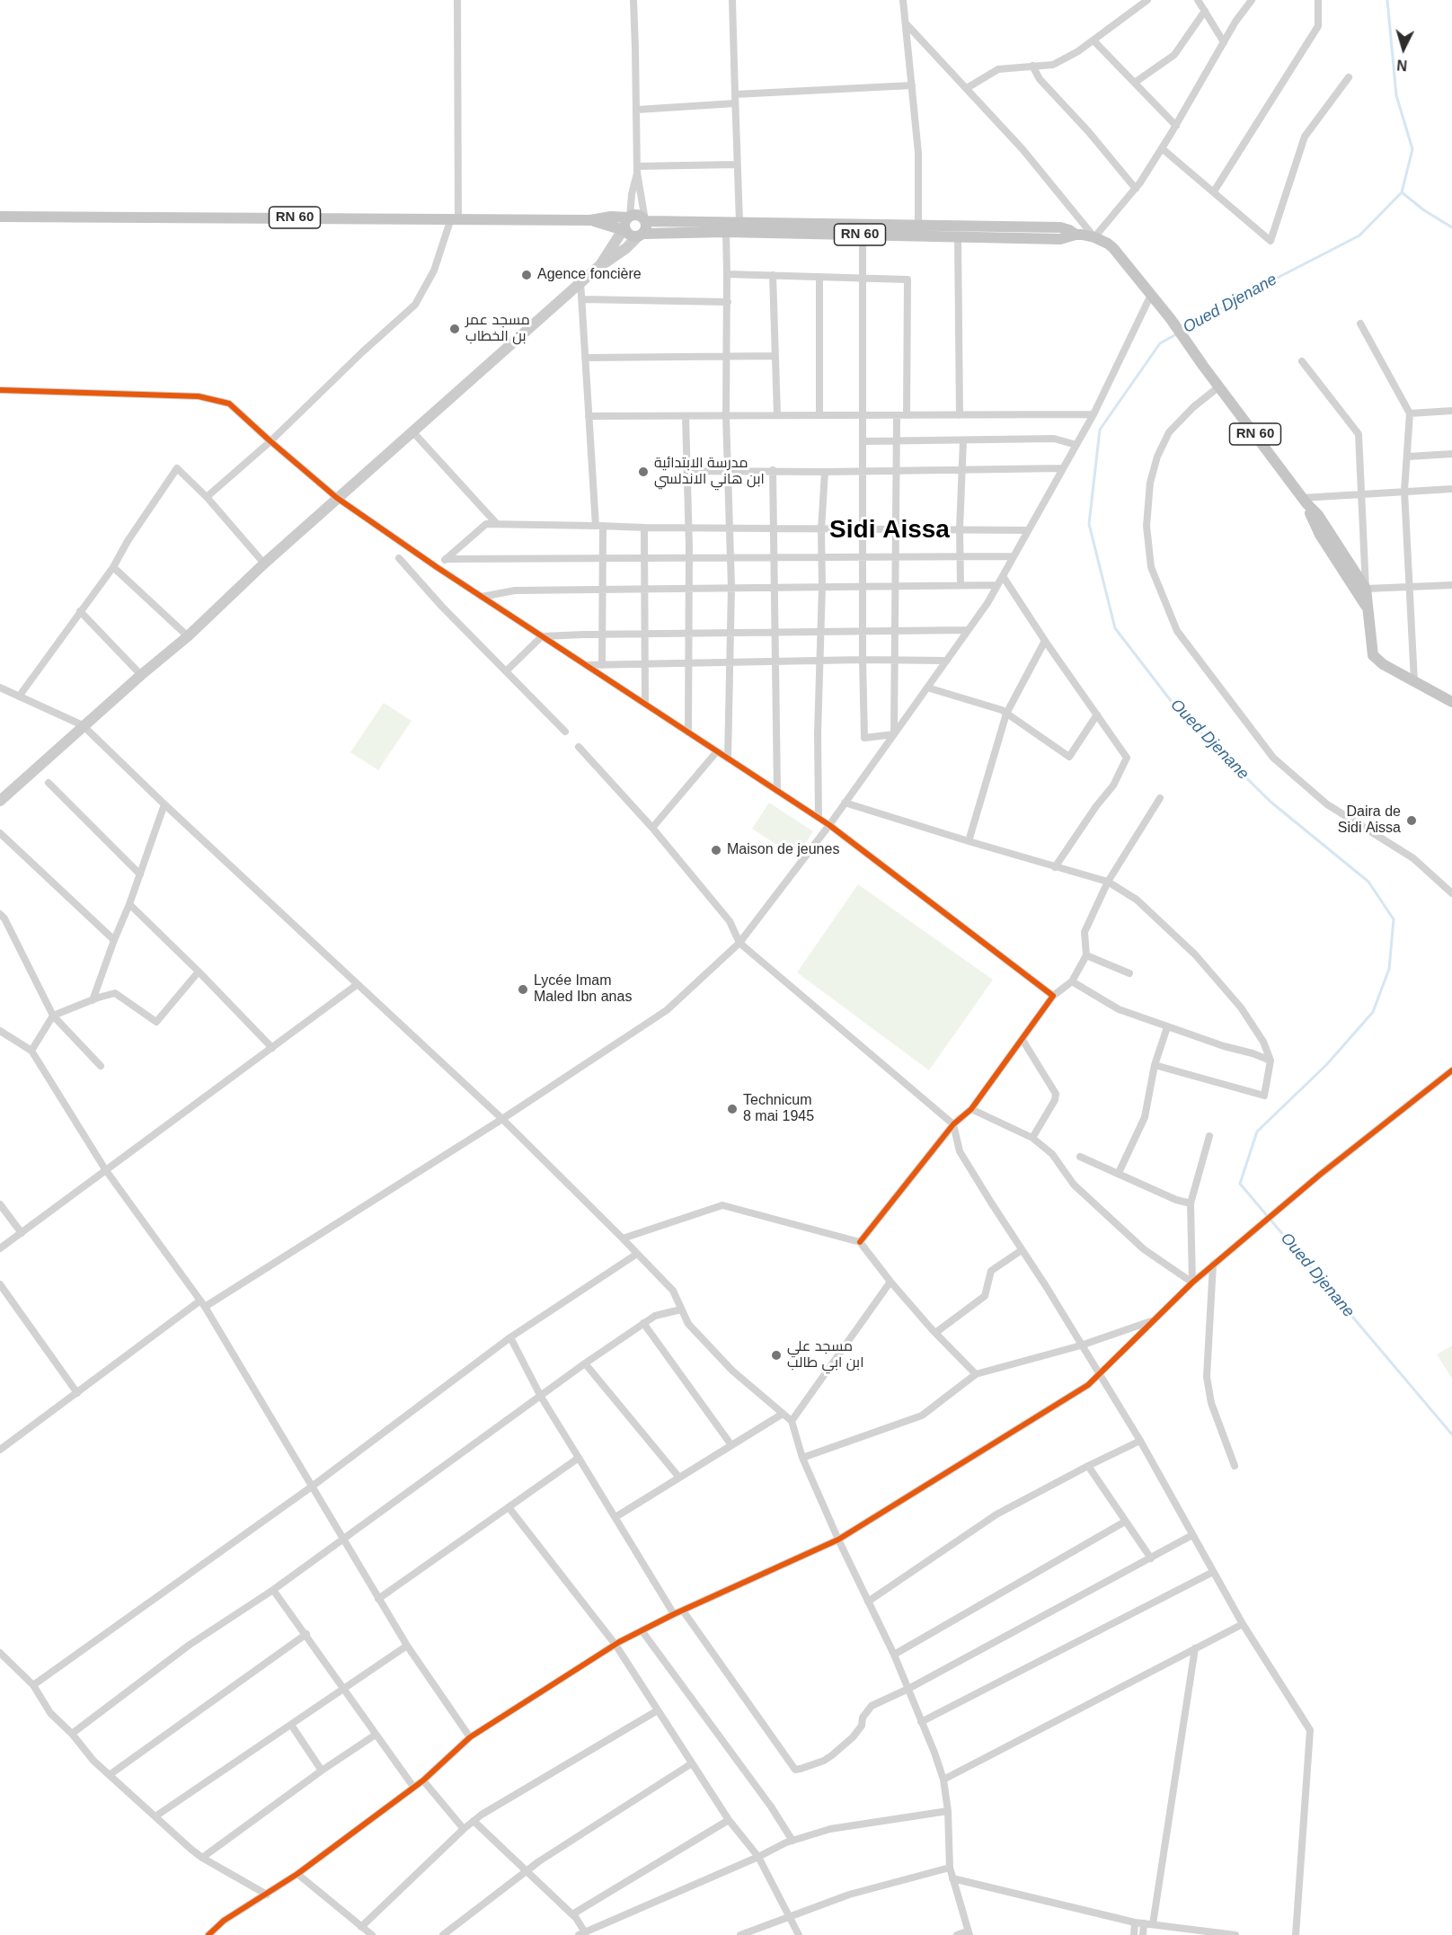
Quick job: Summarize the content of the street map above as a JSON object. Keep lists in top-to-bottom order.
{
  "streets": {
    "main road": ["RN 60"]
  },
  "districts": ["Sidi Aissa"],
  "water": ["Oued Djenane"],
  "places": [
    "Agence foncière",
    "مسجد عمر بن الخطاب",
    "مدرسة الابتدائية ابن هاني الاندلسي",
    "Daira de Sidi Aissa",
    "Maison de jeunes",
    "Lycée Imam Maled Ibn anas",
    "Technicum 8 mai 1945",
    "مسجد علي ابن ابي طالب"
  ],
  "north": "bottom"
}
